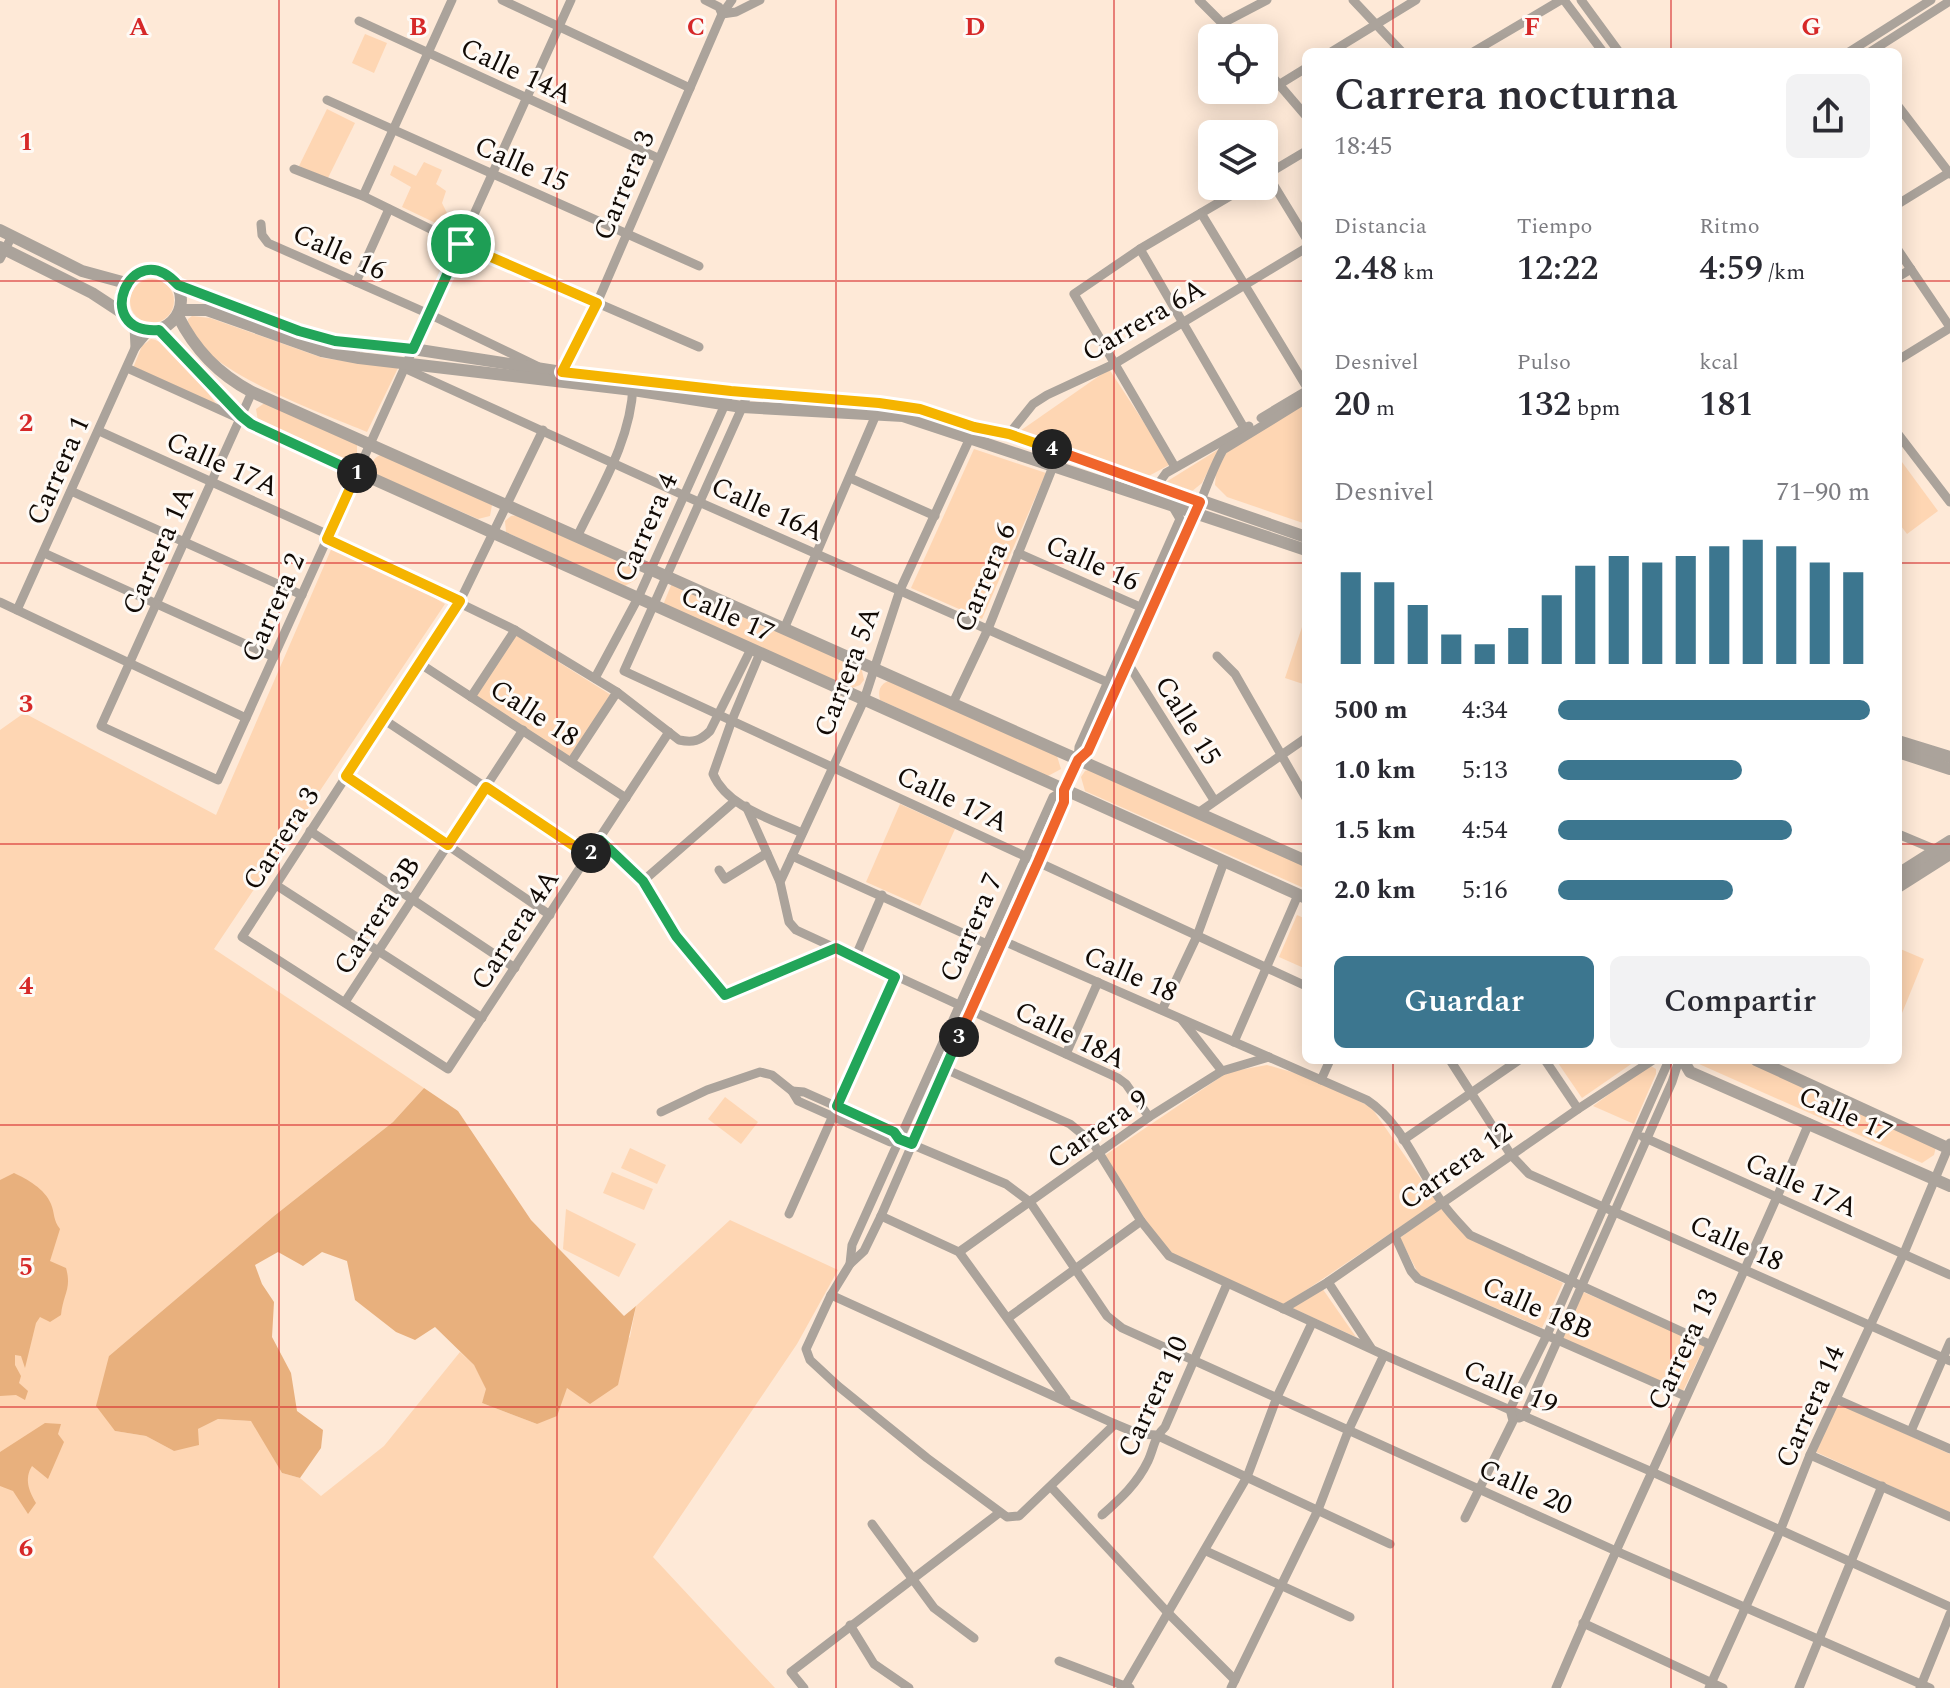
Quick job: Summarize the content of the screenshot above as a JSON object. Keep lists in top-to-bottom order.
{
  "streets": {
    "street": [
      "Calle 14A",
      "Calle 15",
      "Carrera 3",
      "Calle 16",
      "Carrera 6A",
      "Calle 17A",
      "Carrera 1",
      "Calle 16A",
      "Carrera 4",
      "Carrera 1A",
      "Carrera 6",
      "Carrera 2",
      "Calle 17",
      "Carrera 5A",
      "Calle 18",
      "Carrera 3B",
      "Carrera 7",
      "Carrera 4A",
      "Calle 18A",
      "Carrera 9",
      "Carrera 12",
      "Calle 18B",
      "Carrera 13",
      "Calle 19",
      "Carrera 10",
      "Carrera 14",
      "Calle 20"
    ]
  },
  "crossings": [
    ["Calle 14A", "Carrera 3"],
    ["Calle 15", "Carrera 3"],
    ["Calle 15", "Carrera 7"],
    ["Carrera 3", "Calle 17A"],
    ["Carrera 3", "Calle 16A"],
    ["Carrera 3", "Calle 17"],
    ["Carrera 3", "Calle 18"],
    ["Carrera 3", "Carrera 3B"],
    ["Carrera 3", "Carrera 4A"],
    ["Calle 16", "Carrera 6"],
    ["Calle 16", "Carrera 2"],
    ["Calle 16", "Carrera 7"],
    ["Calle 17A", "Carrera 1"],
    ["Calle 17A", "Carrera 1A"],
    ["Calle 17A", "Carrera 2"],
    ["Calle 17A", "Calle 17"],
    ["Calle 17A", "Carrera 5A"],
    ["Calle 17A", "Carrera 7"],
    ["Calle 17A", "Carrera 13"],
    ["Calle 17A", "Carrera 14"],
    ["Carrera 1", "Calle 17"],
    ["Calle 16A", "Carrera 4"],
    ["Calle 16A", "Carrera 6"],
    ["Calle 16A", "Carrera 2"],
    ["Calle 16A", "Carrera 5A"],
    ["Calle 16A", "Carrera 7"],
    ["Carrera 4", "Calle 17"],
    ["Carrera 1A", "Carrera 2"],
    ["Carrera 1A", "Calle 17"],
    ["Carrera 6", "Calle 17"],
    ["Carrera 2", "Calle 17"],
    ["Calle 17", "Carrera 5A"],
    ["Calle 17", "Carrera 7"],
    ["Calle 17", "Carrera 13"],
    ["Calle 17", "Carrera 14"],
    ["Carrera 5A", "Calle 18A"],
    ["Calle 18", "Carrera 3B"],
    ["Calle 18", "Carrera 7"],
    ["Calle 18", "Carrera 4A"],
    ["Calle 18", "Calle 18A"],
    ["Calle 18", "Carrera 9"],
    ["Calle 18", "Carrera 12"],
    ["Calle 18", "Calle 18B"],
    ["Calle 18", "Carrera 13"],
    ["Calle 18", "Calle 19"],
    ["Calle 18", "Carrera 10"],
    ["Calle 18", "Carrera 14"],
    ["Carrera 3B", "Carrera 4A"],
    ["Carrera 7", "Calle 18A"],
    ["Carrera 7", "Carrera 10"],
    ["Calle 18A", "Carrera 9"],
    ["Calle 18A", "Carrera 12"],
    ["Calle 18A", "Calle 18B"],
    ["Calle 18A", "Calle 19"],
    ["Calle 18A", "Carrera 10"],
    ["Carrera 9", "Carrera 12"],
    ["Carrera 9", "Calle 18B"],
    ["Carrera 9", "Calle 19"],
    ["Carrera 9", "Carrera 10"],
    ["Carrera 12", "Calle 18B"],
    ["Carrera 12", "Calle 19"],
    ["Carrera 12", "Carrera 10"],
    ["Calle 18B", "Carrera 13"],
    ["Calle 18B", "Calle 19"],
    ["Calle 18B", "Carrera 10"],
    ["Carrera 13", "Calle 19"],
    ["Carrera 13", "Calle 20"],
    ["Calle 19", "Carrera 10"],
    ["Calle 19", "Carrera 14"],
    ["Carrera 10", "Calle 20"],
    ["Carrera 14", "Calle 20"]
  ],
  "page": {
    "heading": ["Carrera nocturna", "18:45"],
    "stats": [
      ["Distancia", "2.48 km"],
      ["Tiempo", "12:22"],
      ["Ritmo", "4:59 /km"],
      ["Desnivel", "20 m"],
      ["Pulso", "132 bpm"],
      ["kcal", "181"]
    ],
    "pins": [
      "4",
      "1",
      "2",
      "3"
    ],
    "chart": ["Desnivel", "71–90 m"],
    "list": [
      {
        "name": "500 m",
        "note": "4:34"
      },
      {
        "name": "1.0 km",
        "note": "5:13"
      },
      {
        "name": "1.5 km",
        "note": "4:54"
      },
      {
        "name": "2.0 km",
        "note": "5:16"
      }
    ],
    "buttons": ["Guardar", "Compartir"]
  },
  "grid": {
    "columns": [
      "A",
      "B",
      "C",
      "D",
      "F",
      "G"
    ],
    "rows": [
      "1",
      "2",
      "3",
      "4",
      "5",
      "6"
    ]
  }
}
